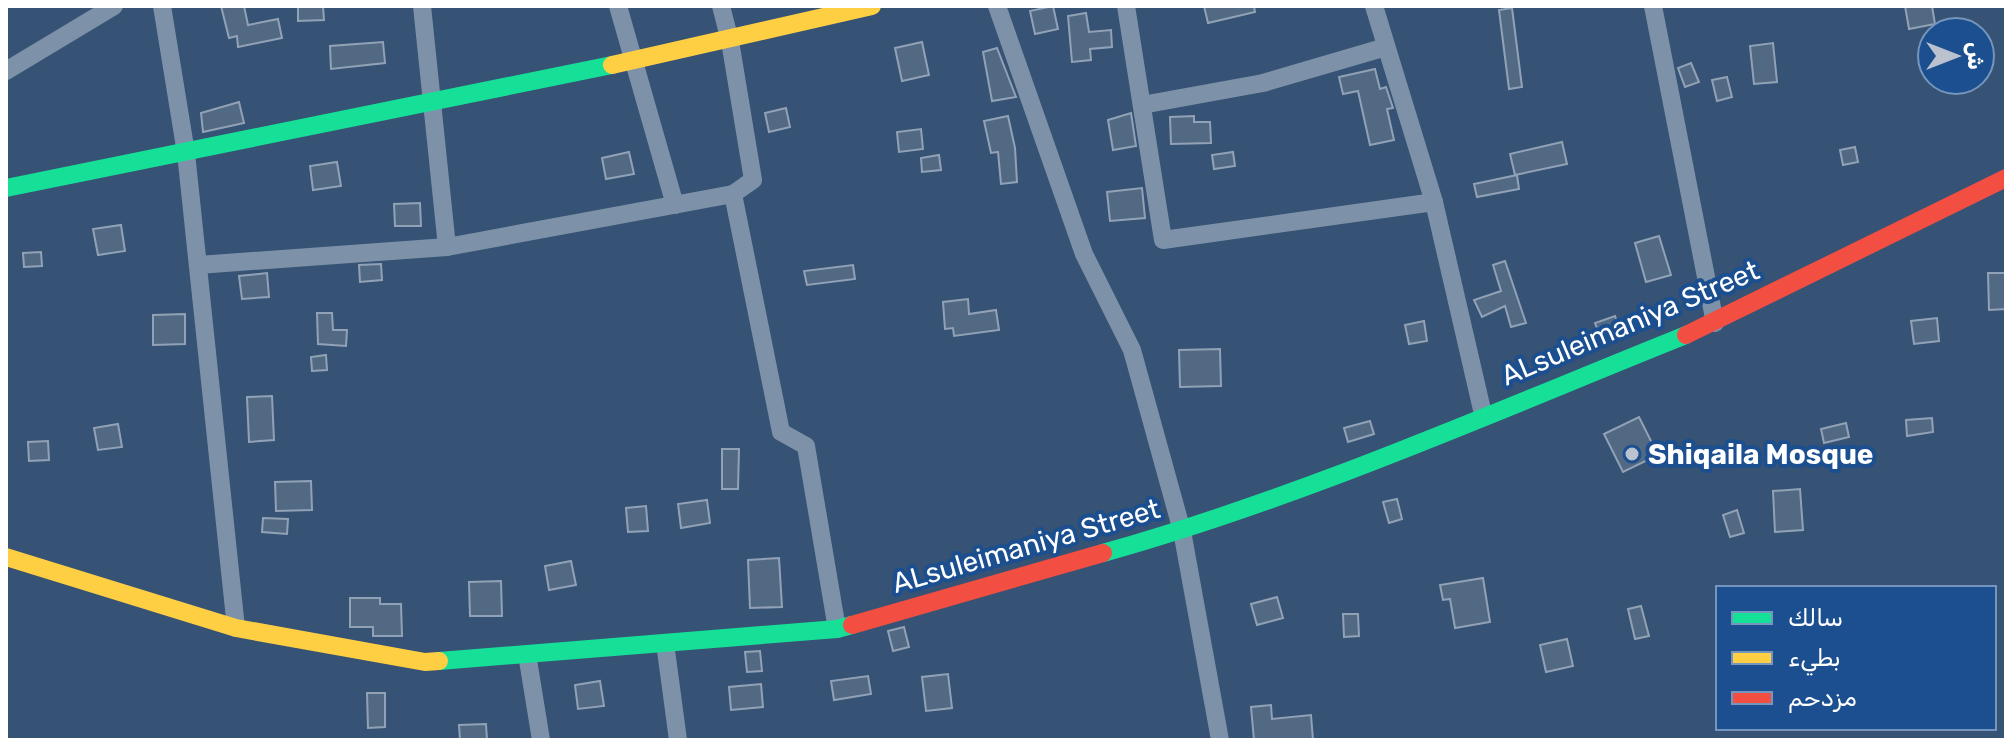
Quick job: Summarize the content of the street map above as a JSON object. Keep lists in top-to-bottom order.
{
  "streets": {
    "street": ["ALsuleimaniya Street"]
  },
  "places": ["Shiqaila Mosque"],
  "legend": ["سالك", "بطيء", "مزدحم"],
  "north": "right"
}
